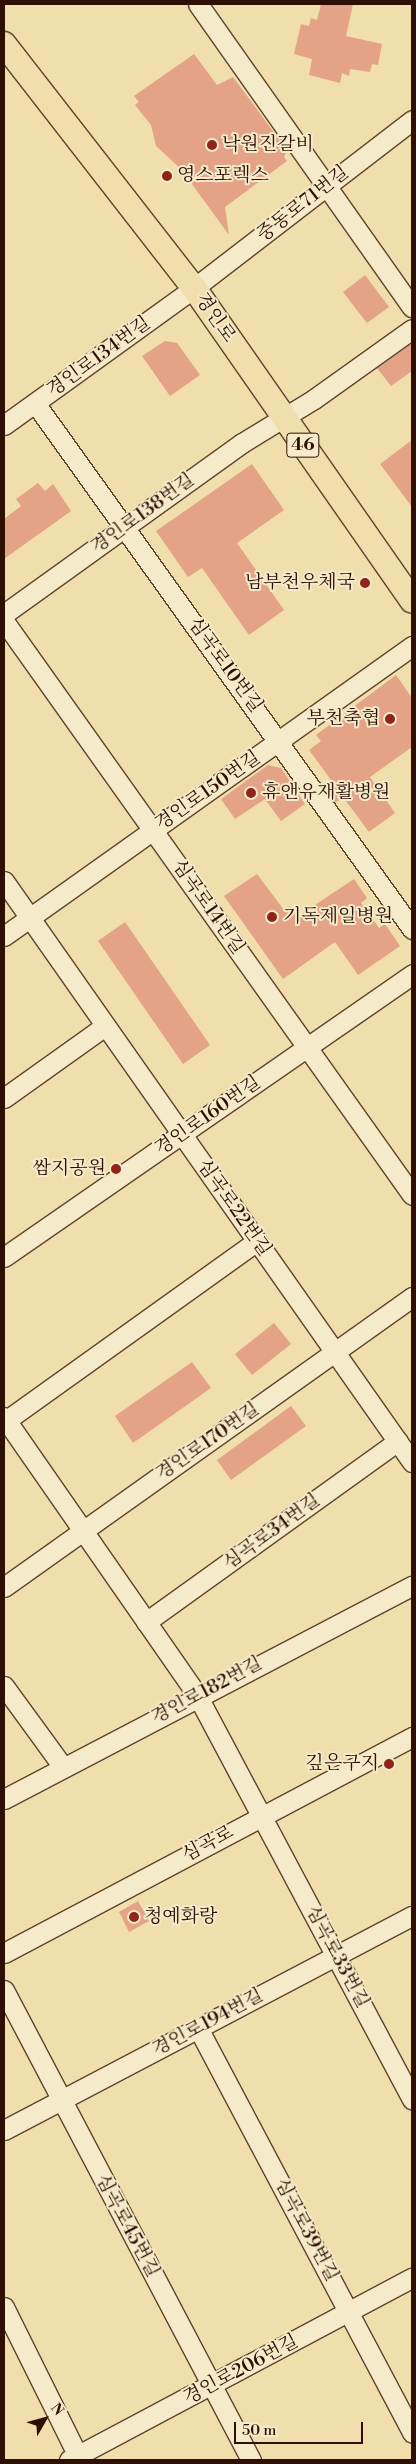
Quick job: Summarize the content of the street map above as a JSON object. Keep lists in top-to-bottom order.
{
  "streets": {
    "main road": ["경인로", "46"],
    "street": [
      "중동로71번길",
      "경인로134번길",
      "경인로138번길",
      "심곡로10번길",
      "경인로150번길",
      "심곡로14번길",
      "경인로160번길",
      "심곡로22번길",
      "경인로170번길",
      "심곡로34번길",
      "경인로182번길",
      "심곡로",
      "심곡로33번길",
      "경인로194번길",
      "심곡로45번길",
      "심곡로39번길",
      "경인로206번길"
    ]
  },
  "crossings": [
    ["중동로71번길", "경인로"],
    ["중동로71번길", "경인로134번길"],
    ["경인로", "경인로134번길"],
    ["경인로", "경인로138번길"],
    ["경인로134번길", "심곡로10번길"],
    ["경인로138번길", "심곡로10번길"],
    ["심곡로10번길", "경인로150번길"],
    ["경인로150번길", "심곡로14번길"],
    ["경인로150번길", "심곡로22번길"],
    ["심곡로14번길", "경인로160번길"],
    ["경인로160번길", "심곡로22번길"],
    ["심곡로22번길", "경인로170번길"],
    ["심곡로22번길", "심곡로34번길"],
    ["심곡로", "심곡로33번길"],
    ["심곡로33번길", "경인로194번길"],
    ["경인로194번길", "심곡로45번길"],
    ["경인로194번길", "심곡로39번길"],
    ["심곡로45번길", "경인로206번길"],
    ["심곡로39번길", "경인로206번길"]
  ],
  "places": [
    "낙원진갈비",
    "영스포렉스",
    "남부천우체국",
    "부천축협",
    "휴앤유재활병원",
    "기독제일병원",
    "쌈지공원",
    "깊은구지",
    "청예화랑"
  ],
  "scale_bar": "50 m",
  "north": "top right"
}
